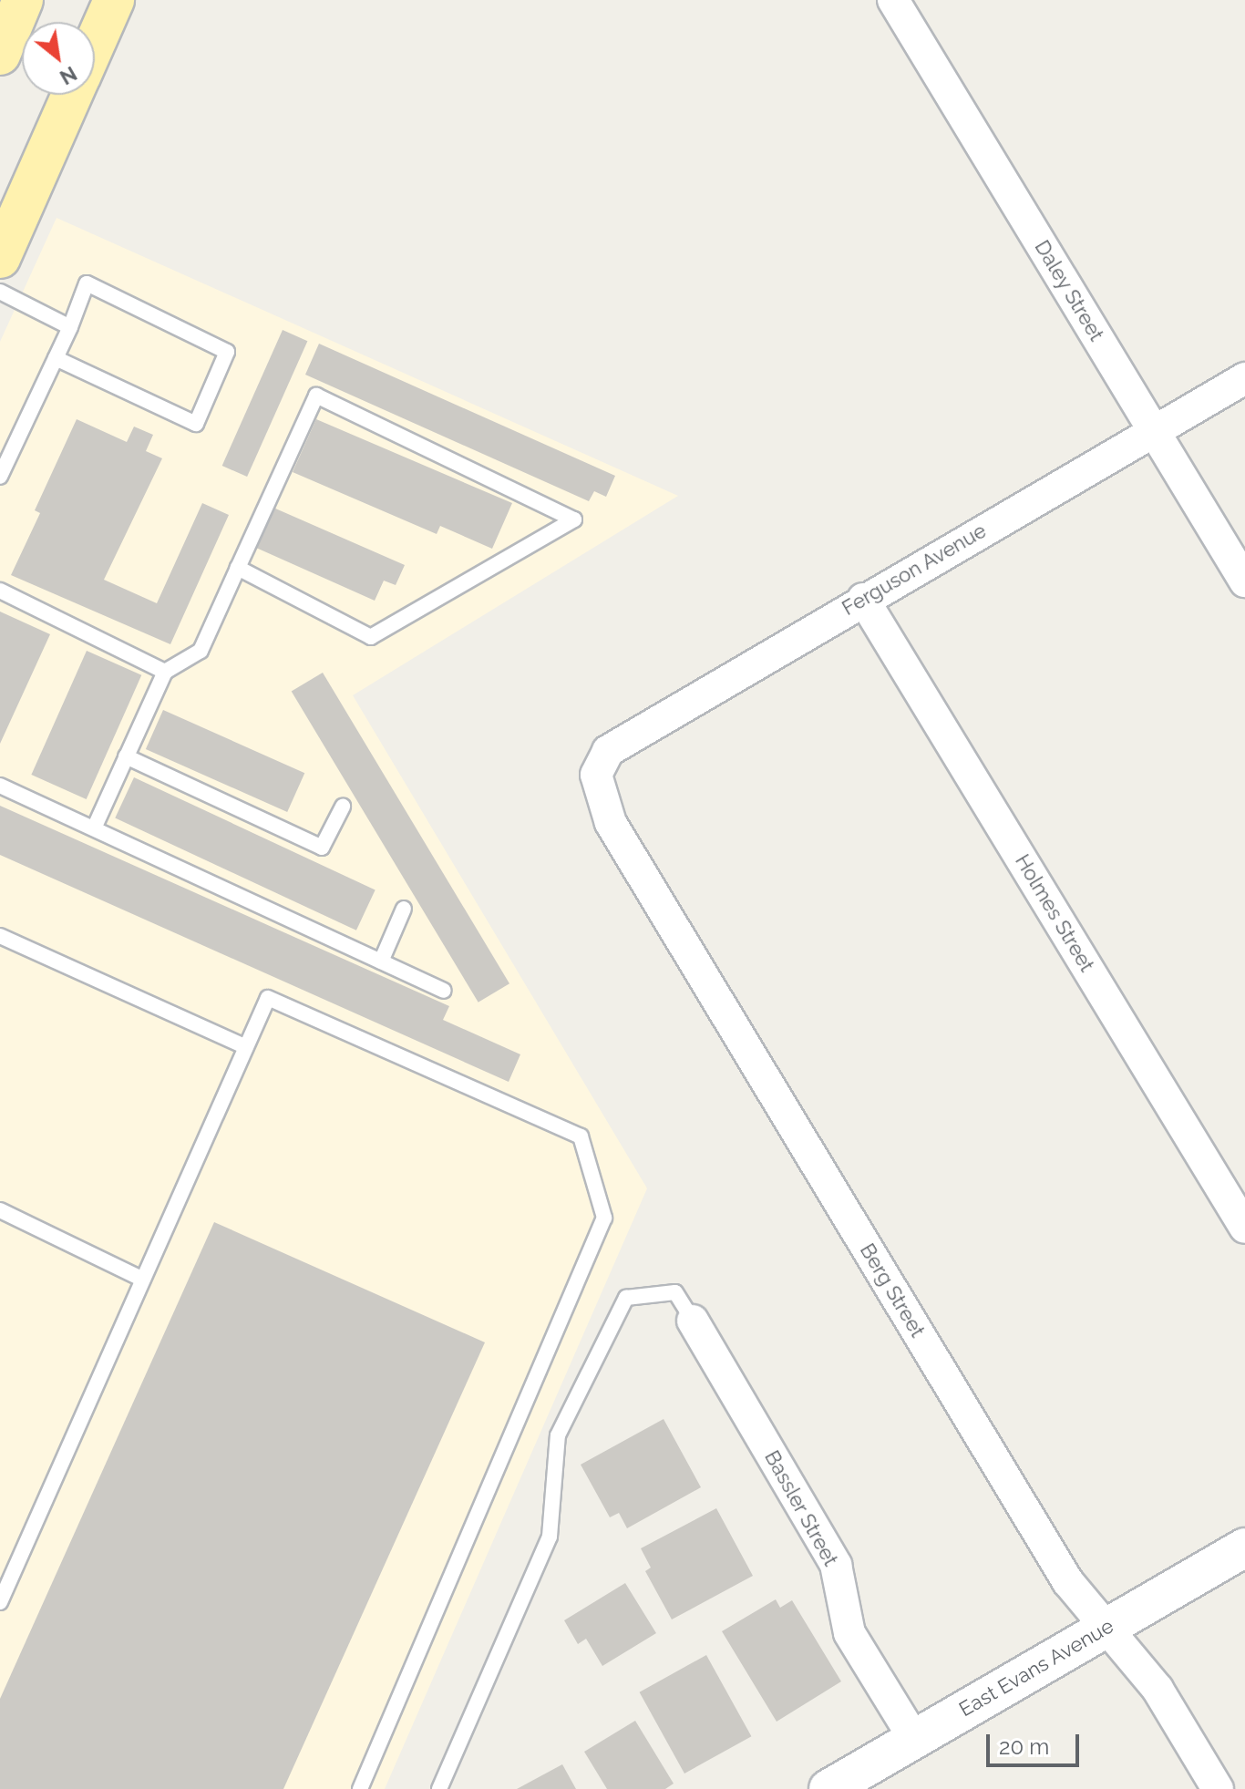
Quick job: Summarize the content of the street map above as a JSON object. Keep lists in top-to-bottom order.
{
  "streets": {
    "street": [
      "Daley Street",
      "Ferguson Avenue",
      "Holmes Street",
      "Berg Street",
      "Bassler Street",
      "East Evans Avenue"
    ]
  },
  "crossings": [
    ["Daley Street", "Ferguson Avenue"],
    ["Ferguson Avenue", "Holmes Street"],
    ["Ferguson Avenue", "Berg Street"],
    ["Berg Street", "East Evans Avenue"],
    ["Bassler Street", "East Evans Avenue"]
  ],
  "scale_bar": "20 m",
  "north": "bottom right"
}
